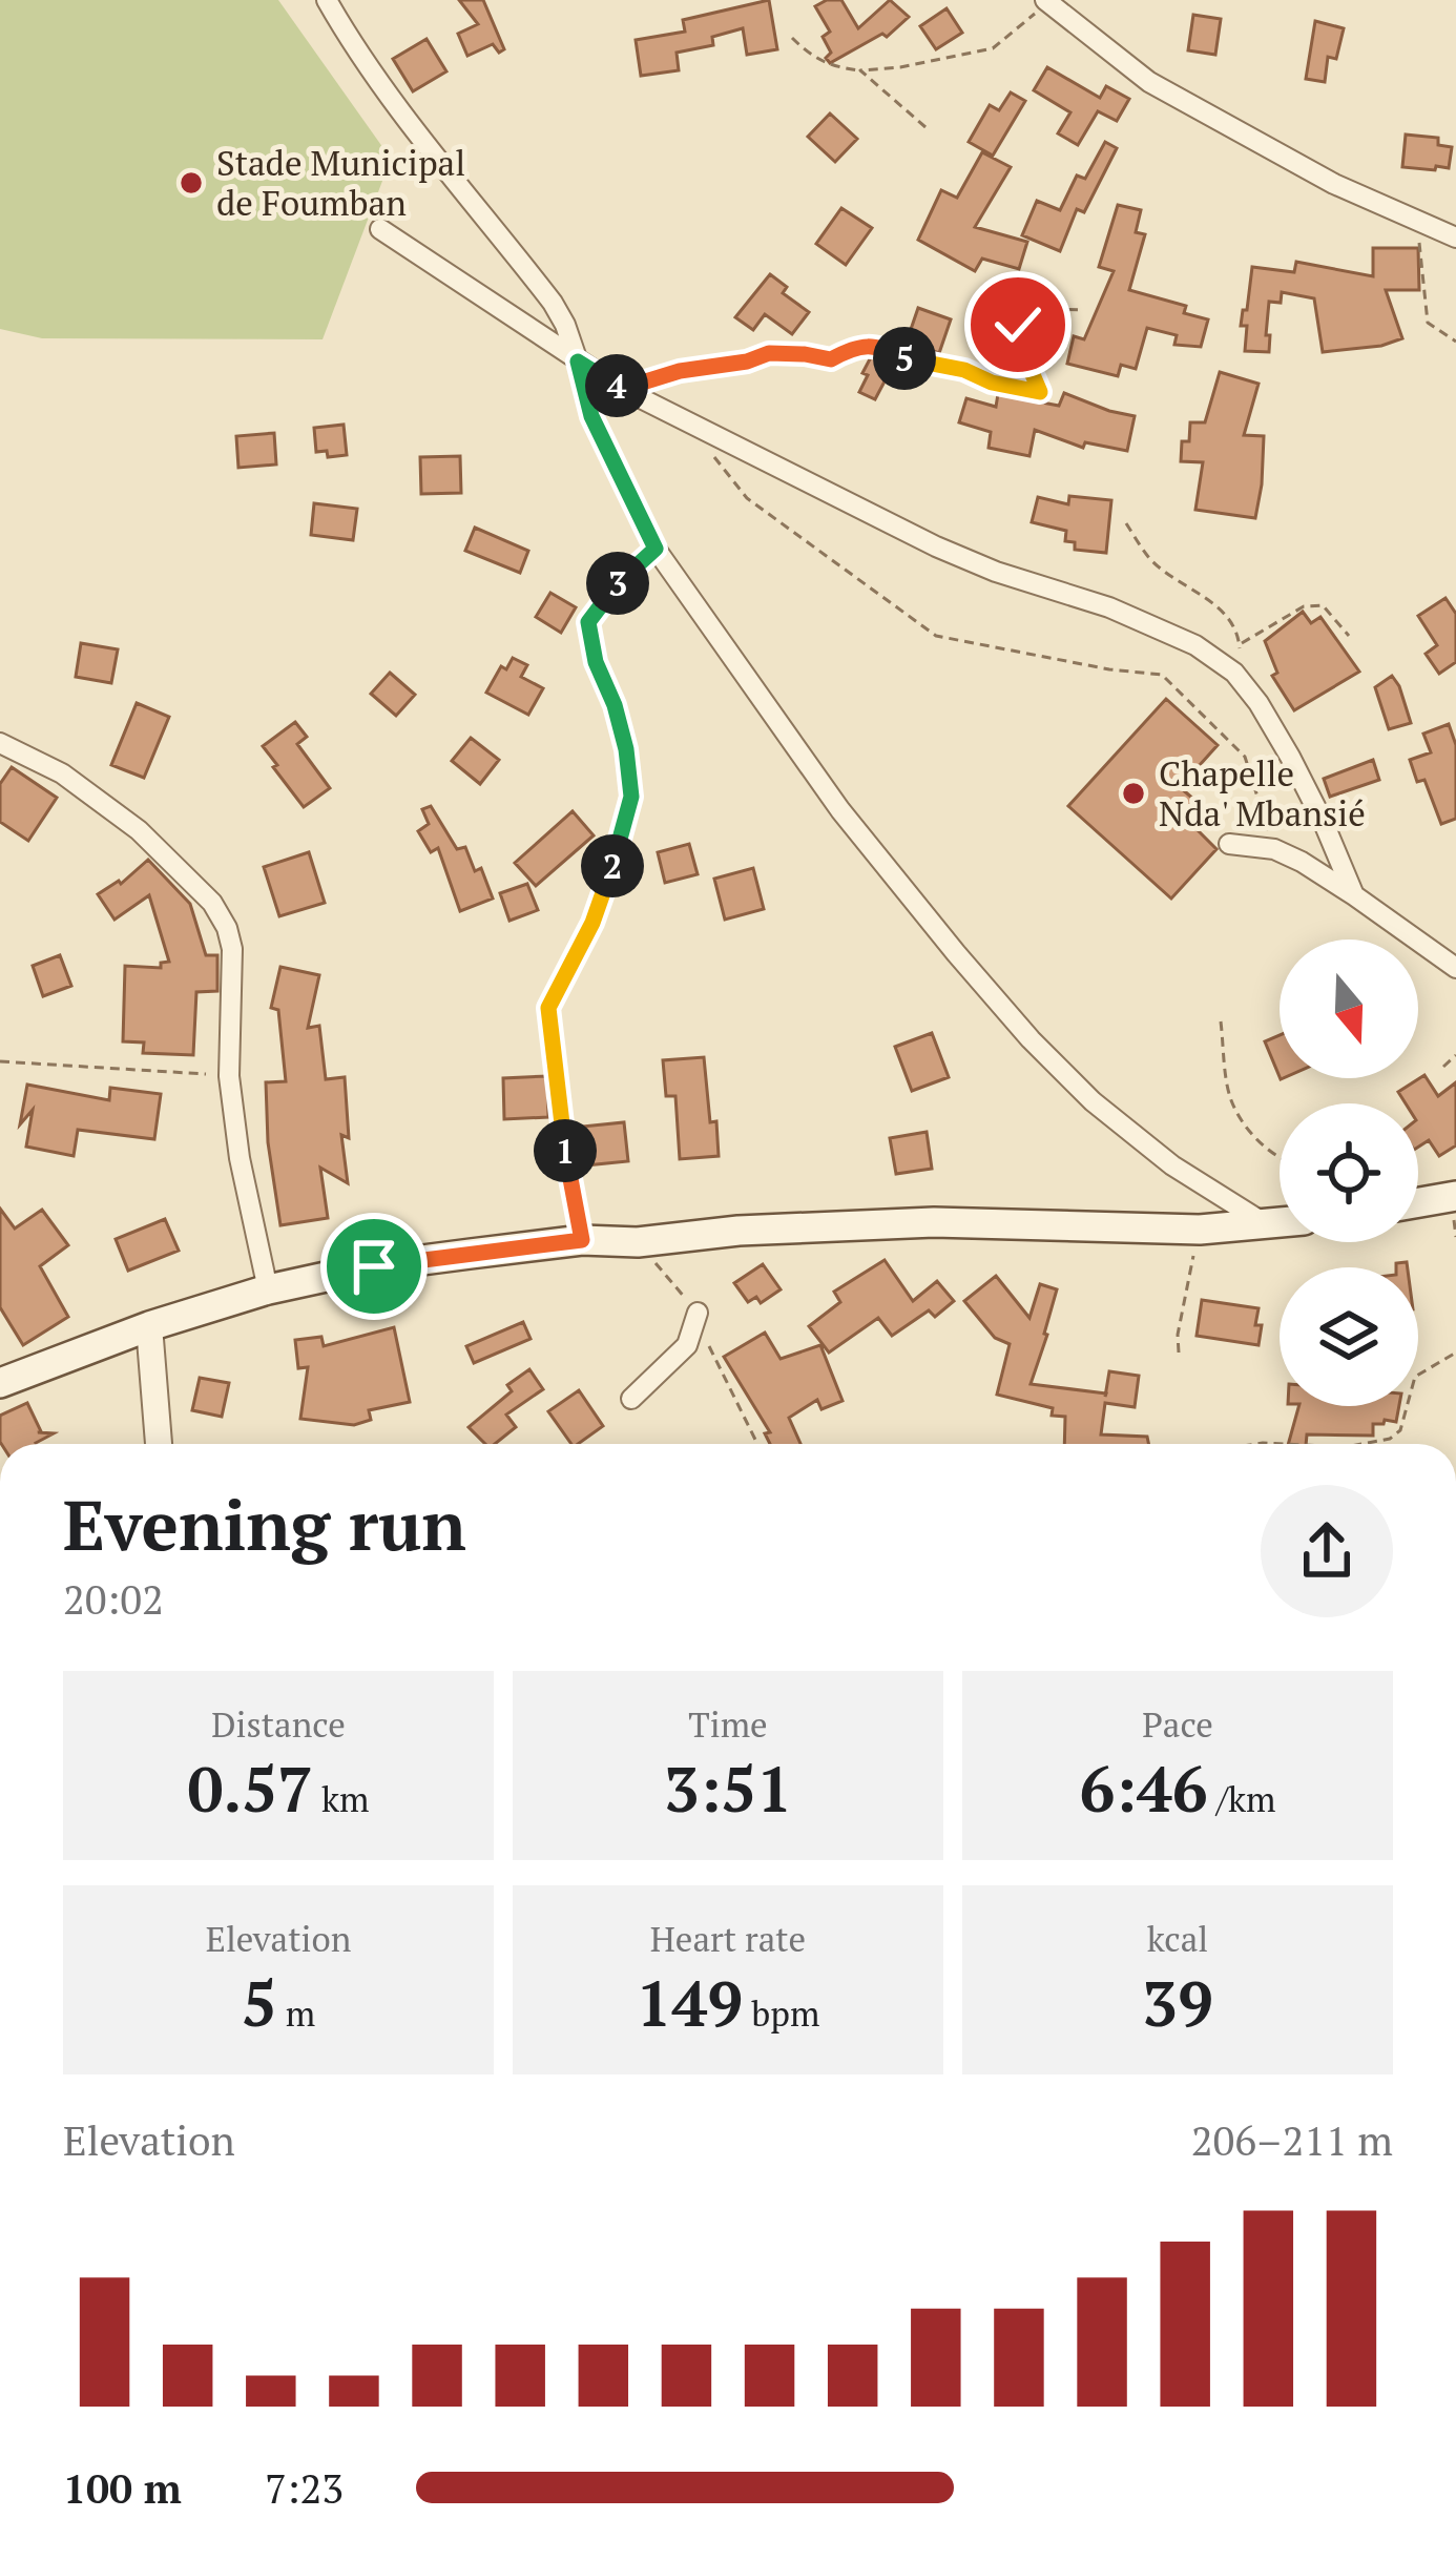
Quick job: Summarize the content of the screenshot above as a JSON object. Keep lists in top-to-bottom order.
{
  "places": ["Stade Municipal de Foumban", "Chapelle Nda' Mbansié"],
  "north": "bottom",
  "page": {
    "pins": [
      "5",
      "4",
      "3",
      "2",
      "1"
    ],
    "heading": ["Evening run", "20:02"],
    "stats": [
      ["Distance", "0.57 km"],
      ["Time", "3:51"],
      ["Pace", "6:46 /km"],
      ["Elevation", "5 m"],
      ["Heart rate", "149 bpm"],
      ["kcal", "39"]
    ],
    "chart": ["Elevation", "206–211 m"],
    "list": [
      {
        "name": "100 m",
        "note": "7:23"
      }
    ]
  }
}
